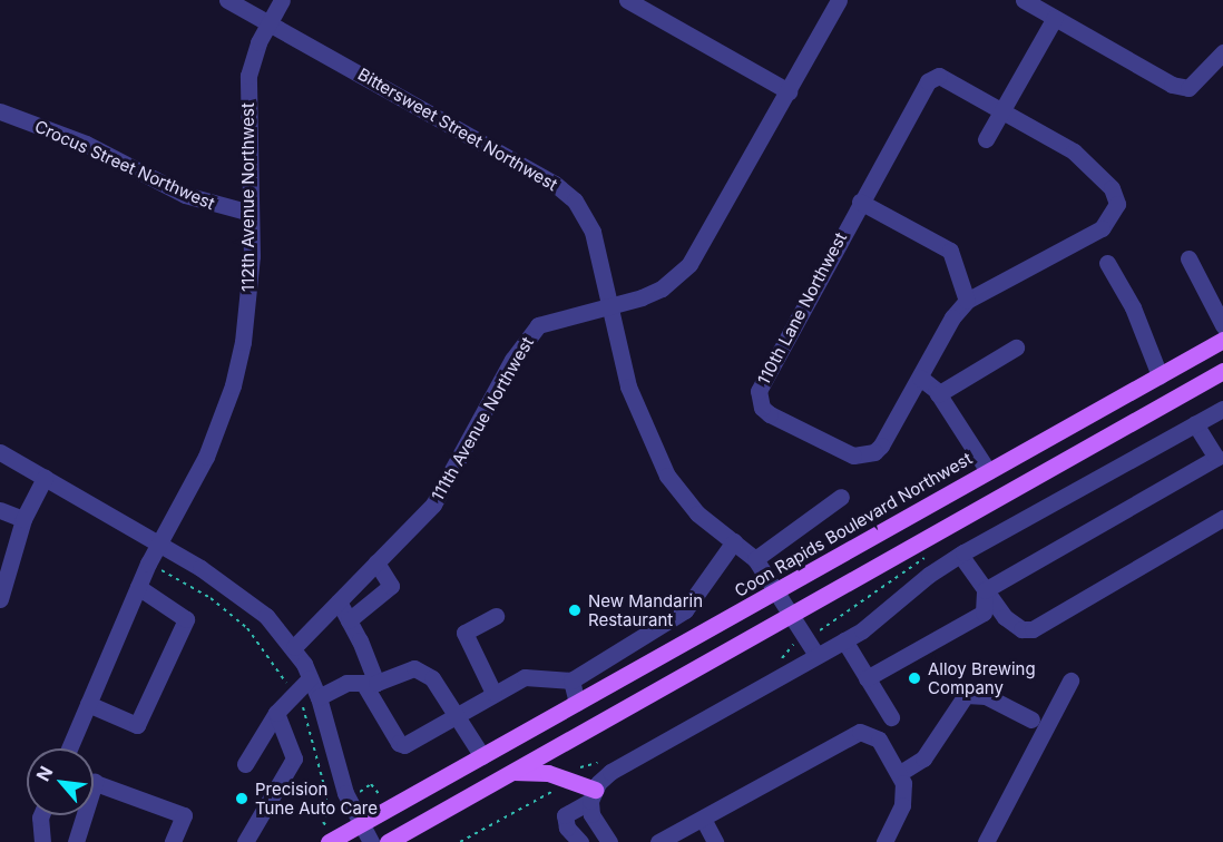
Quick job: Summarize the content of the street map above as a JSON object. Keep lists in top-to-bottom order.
{
  "streets": {
    "main road": ["Coon Rapids Boulevard Northwest"],
    "street": [
      "Bittersweet Street Northwest",
      "Crocus Street Northwest",
      "112th Avenue Northwest",
      "110th Lane Northwest",
      "111th Avenue Northwest"
    ]
  },
  "crossings": [
    ["Bittersweet Street Northwest", "112th Avenue Northwest"],
    ["Bittersweet Street Northwest", "111th Avenue Northwest"],
    ["Bittersweet Street Northwest", "Coon Rapids Boulevard Northwest"],
    ["Crocus Street Northwest", "112th Avenue Northwest"]
  ],
  "places": ["New Mandarin Restaurant", "Alloy Brewing Company", "Precision Tune Auto Care"],
  "north": "top left"
}
